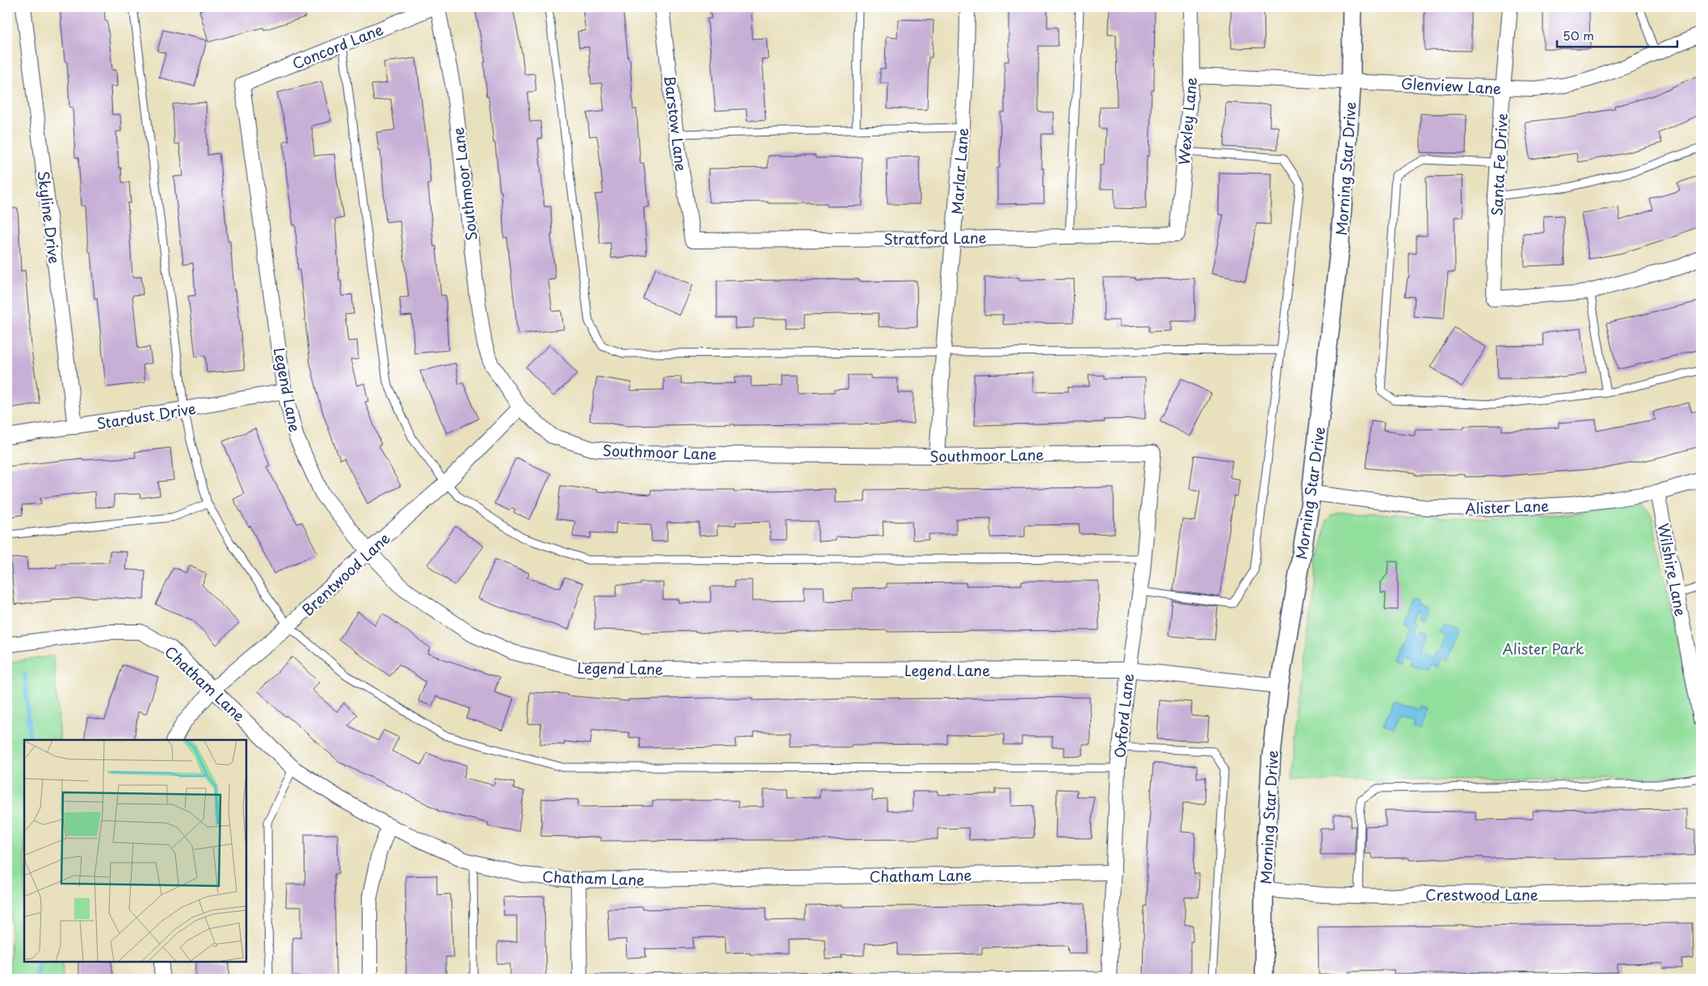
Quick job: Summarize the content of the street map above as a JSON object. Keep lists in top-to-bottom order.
{
  "streets": {
    "street": [
      "Concord Lane",
      "Glenview Lane",
      "Wexley Lane",
      "Barstow Lane",
      "Santa Fe Drive",
      "Morning Star Drive",
      "Marlar Lane",
      "Southmoor Lane",
      "Skyline Drive",
      "Stratford Lane",
      "Legend Lane",
      "Stardust Drive",
      "Alister Lane",
      "Wilshire Lane",
      "Brentwood Lane",
      "Chatham Lane",
      "Oxford Lane",
      "Crestwood Lane"
    ]
  },
  "crossings": [
    ["Concord Lane", "Legend Lane"],
    ["Glenview Lane", "Wexley Lane"],
    ["Glenview Lane", "Santa Fe Drive"],
    ["Glenview Lane", "Morning Star Drive"],
    ["Wexley Lane", "Stratford Lane"],
    ["Barstow Lane", "Stratford Lane"],
    ["Morning Star Drive", "Legend Lane"],
    ["Morning Star Drive", "Alister Lane"],
    ["Morning Star Drive", "Crestwood Lane"],
    ["Marlar Lane", "Southmoor Lane"],
    ["Marlar Lane", "Stratford Lane"],
    ["Southmoor Lane", "Brentwood Lane"],
    ["Southmoor Lane", "Oxford Lane"],
    ["Skyline Drive", "Stardust Drive"],
    ["Legend Lane", "Stardust Drive"],
    ["Legend Lane", "Brentwood Lane"],
    ["Legend Lane", "Oxford Lane"],
    ["Alister Lane", "Wilshire Lane"],
    ["Brentwood Lane", "Chatham Lane"],
    ["Chatham Lane", "Oxford Lane"]
  ],
  "parks": ["Alister Park"],
  "scale_bar": "50 m"
}
